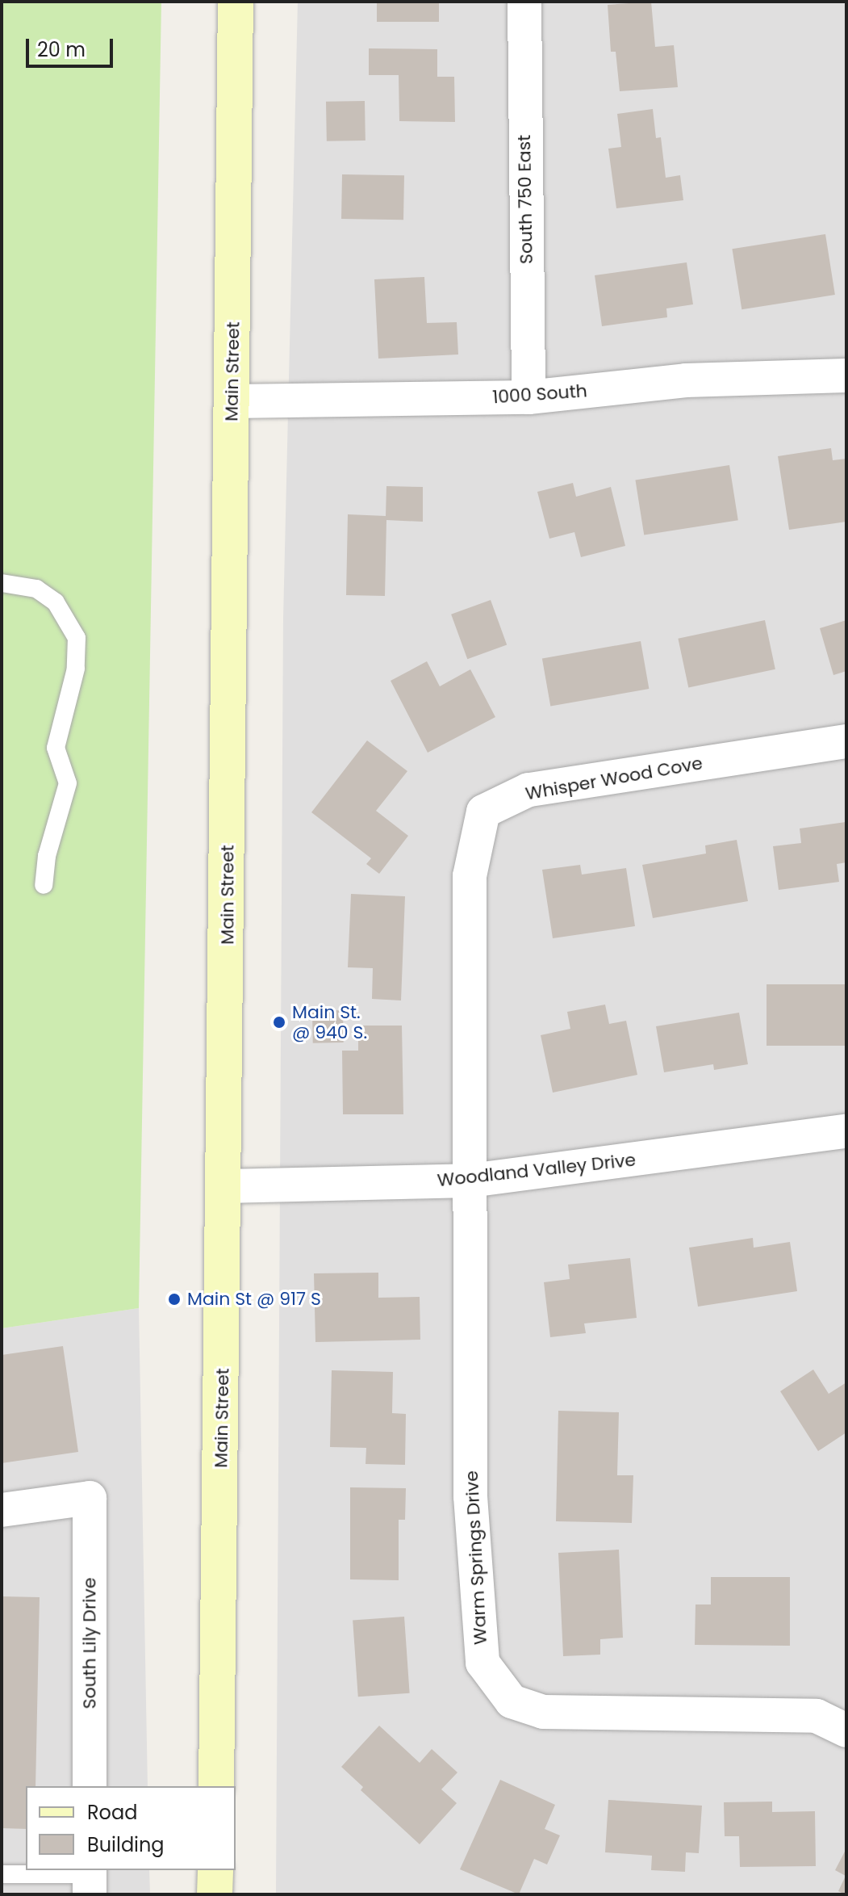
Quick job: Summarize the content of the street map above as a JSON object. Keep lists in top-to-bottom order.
{
  "streets": {
    "main road": ["Main Street"],
    "street": [
      "South 750 East",
      "1000 South",
      "Whisper Wood Cove",
      "Woodland Valley Drive",
      "Warm Springs Drive",
      "South Lily Drive"
    ]
  },
  "crossings": [
    ["South 750 East", "1000 South"],
    ["Main Street", "1000 South"],
    ["Main Street", "Woodland Valley Drive"],
    ["Whisper Wood Cove", "Woodland Valley Drive"],
    ["Whisper Wood Cove", "Warm Springs Drive"],
    ["Woodland Valley Drive", "Warm Springs Drive"]
  ],
  "places": ["Main St. @ 940 S.", "Main St @ 917 S"],
  "legend": ["Road", "Building"],
  "scale_bar": "20 m"
}
